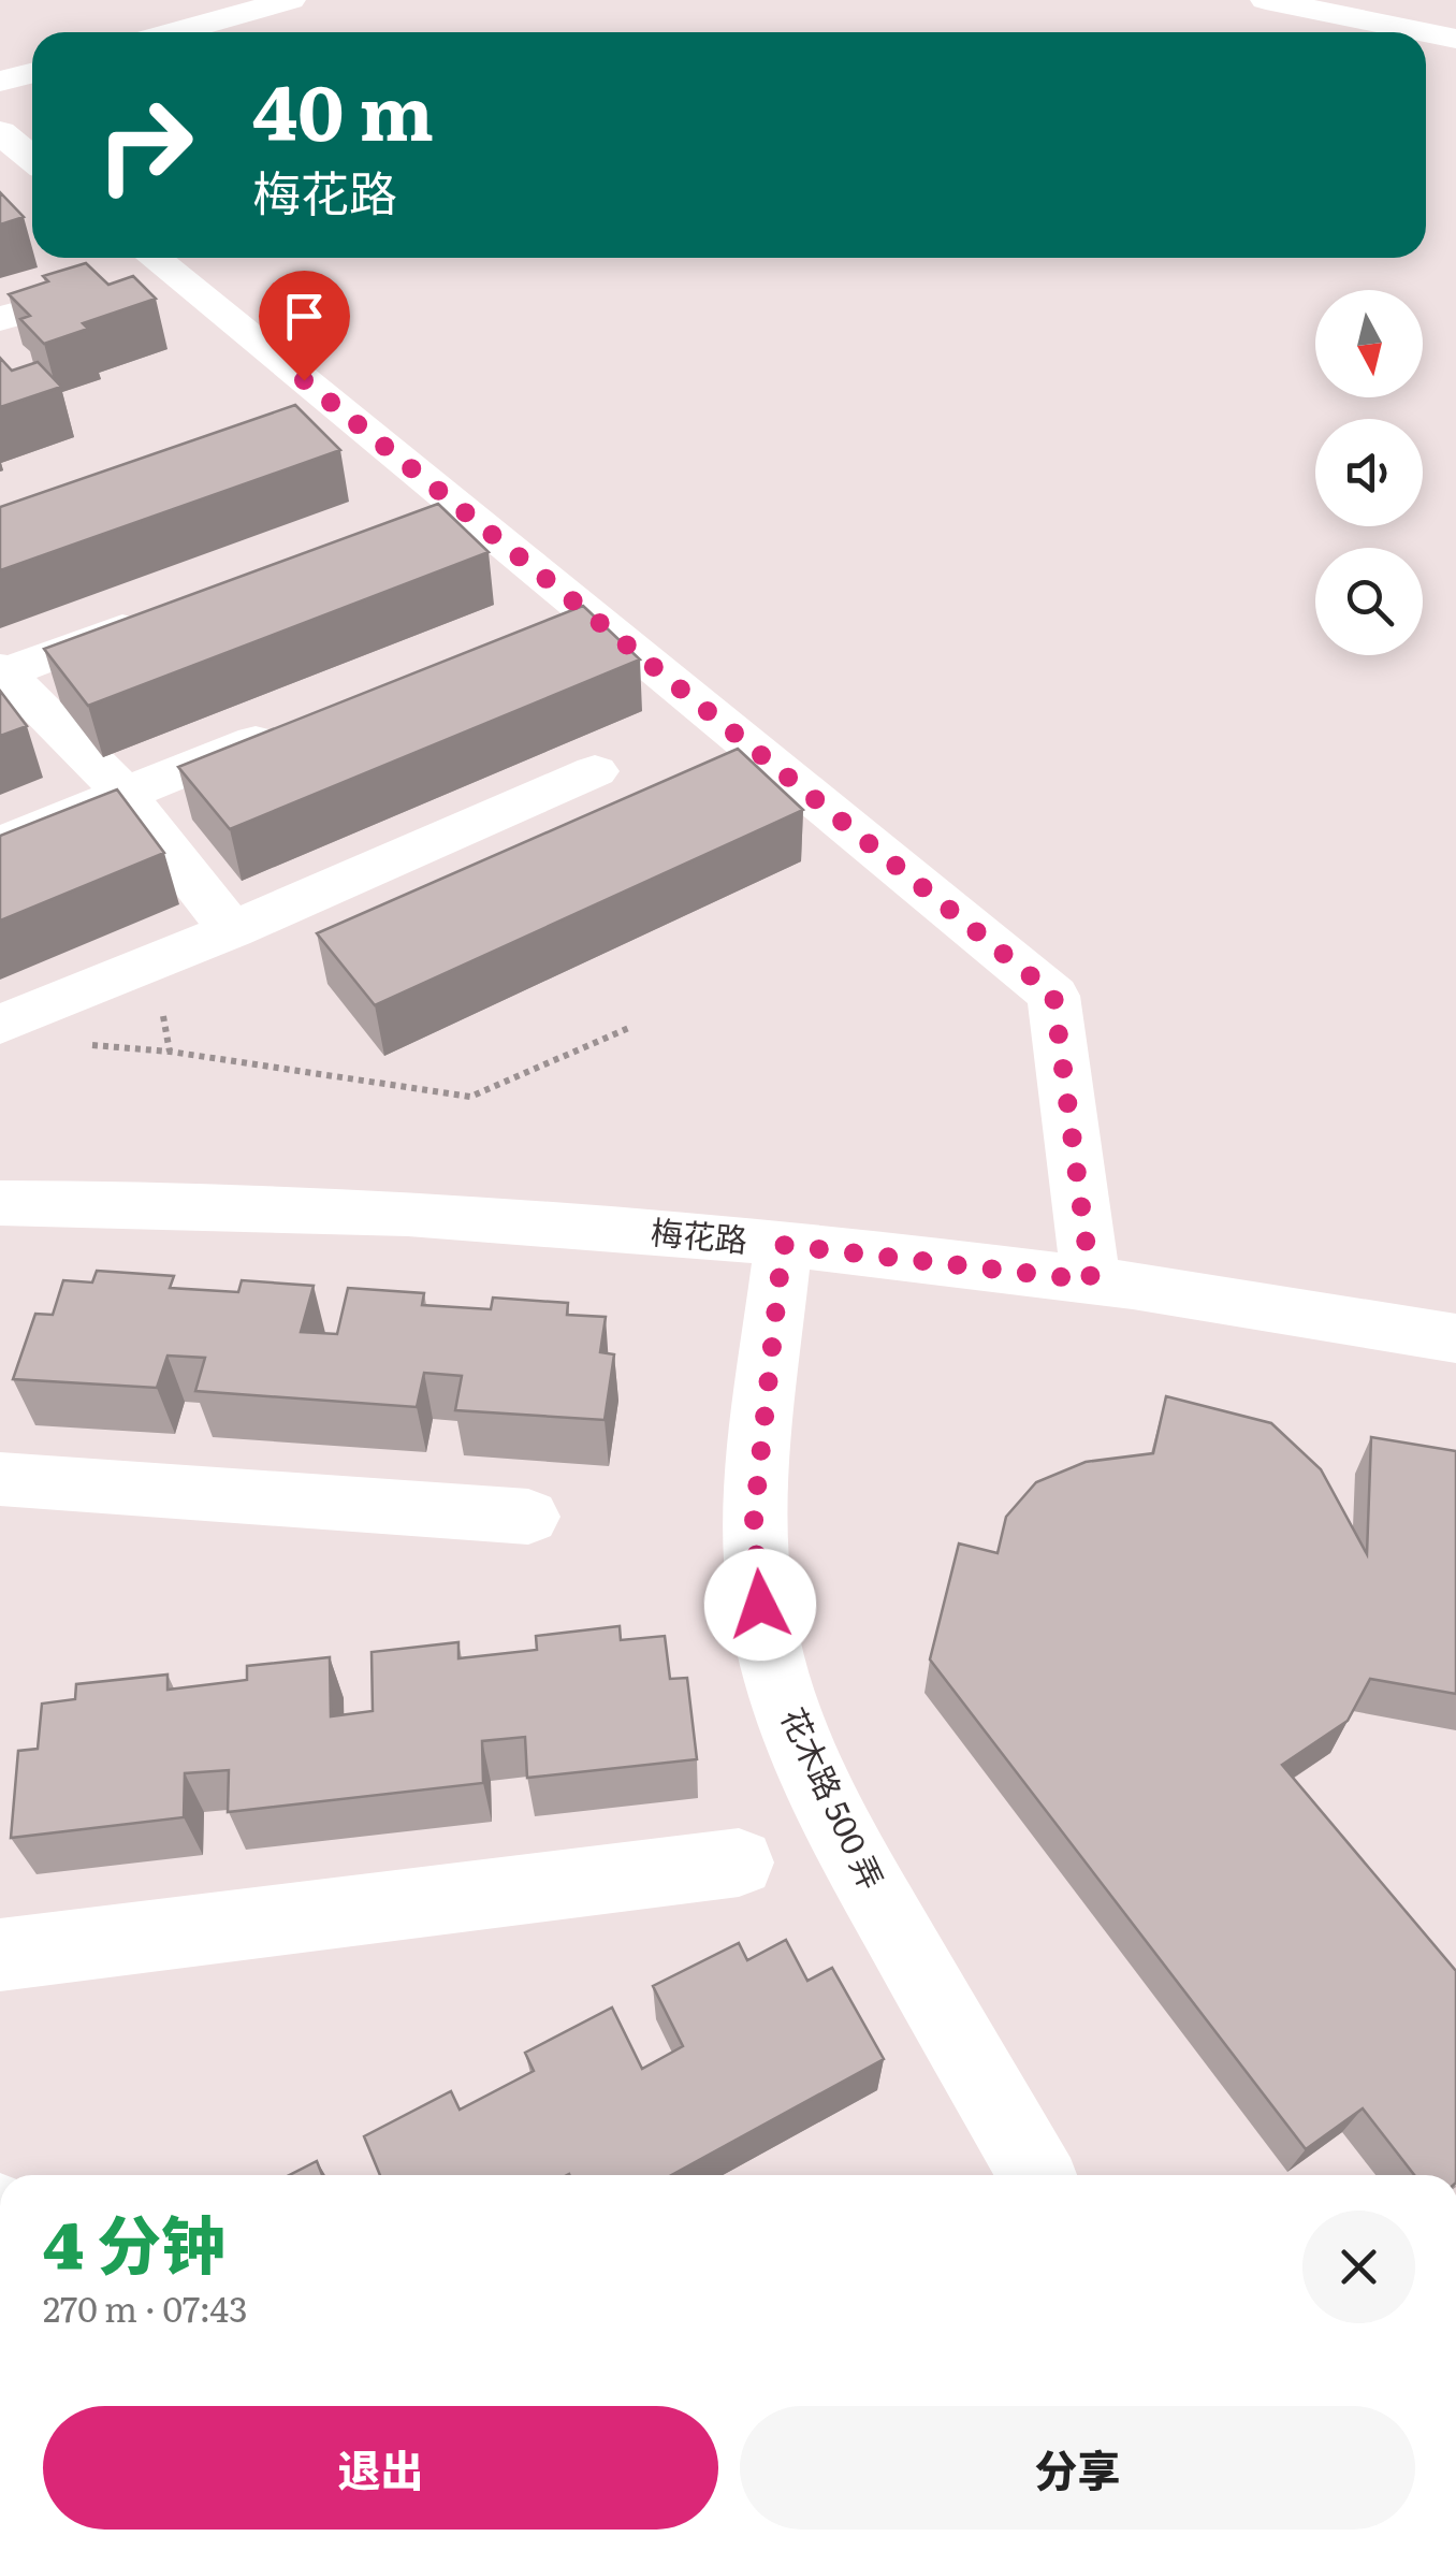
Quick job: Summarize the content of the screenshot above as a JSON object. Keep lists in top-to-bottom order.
{
  "streets": {
    "street": ["梅花路", "花木路 500 弄"]
  },
  "crossings": [
    ["梅花路", "花木路 500 弄"]
  ],
  "north": "bottom",
  "page": {
    "turn": ["40 m", "梅花路"],
    "heading": ["4 分钟", "270 m · 07:43"],
    "buttons": ["退出", "分享"]
  }
}
